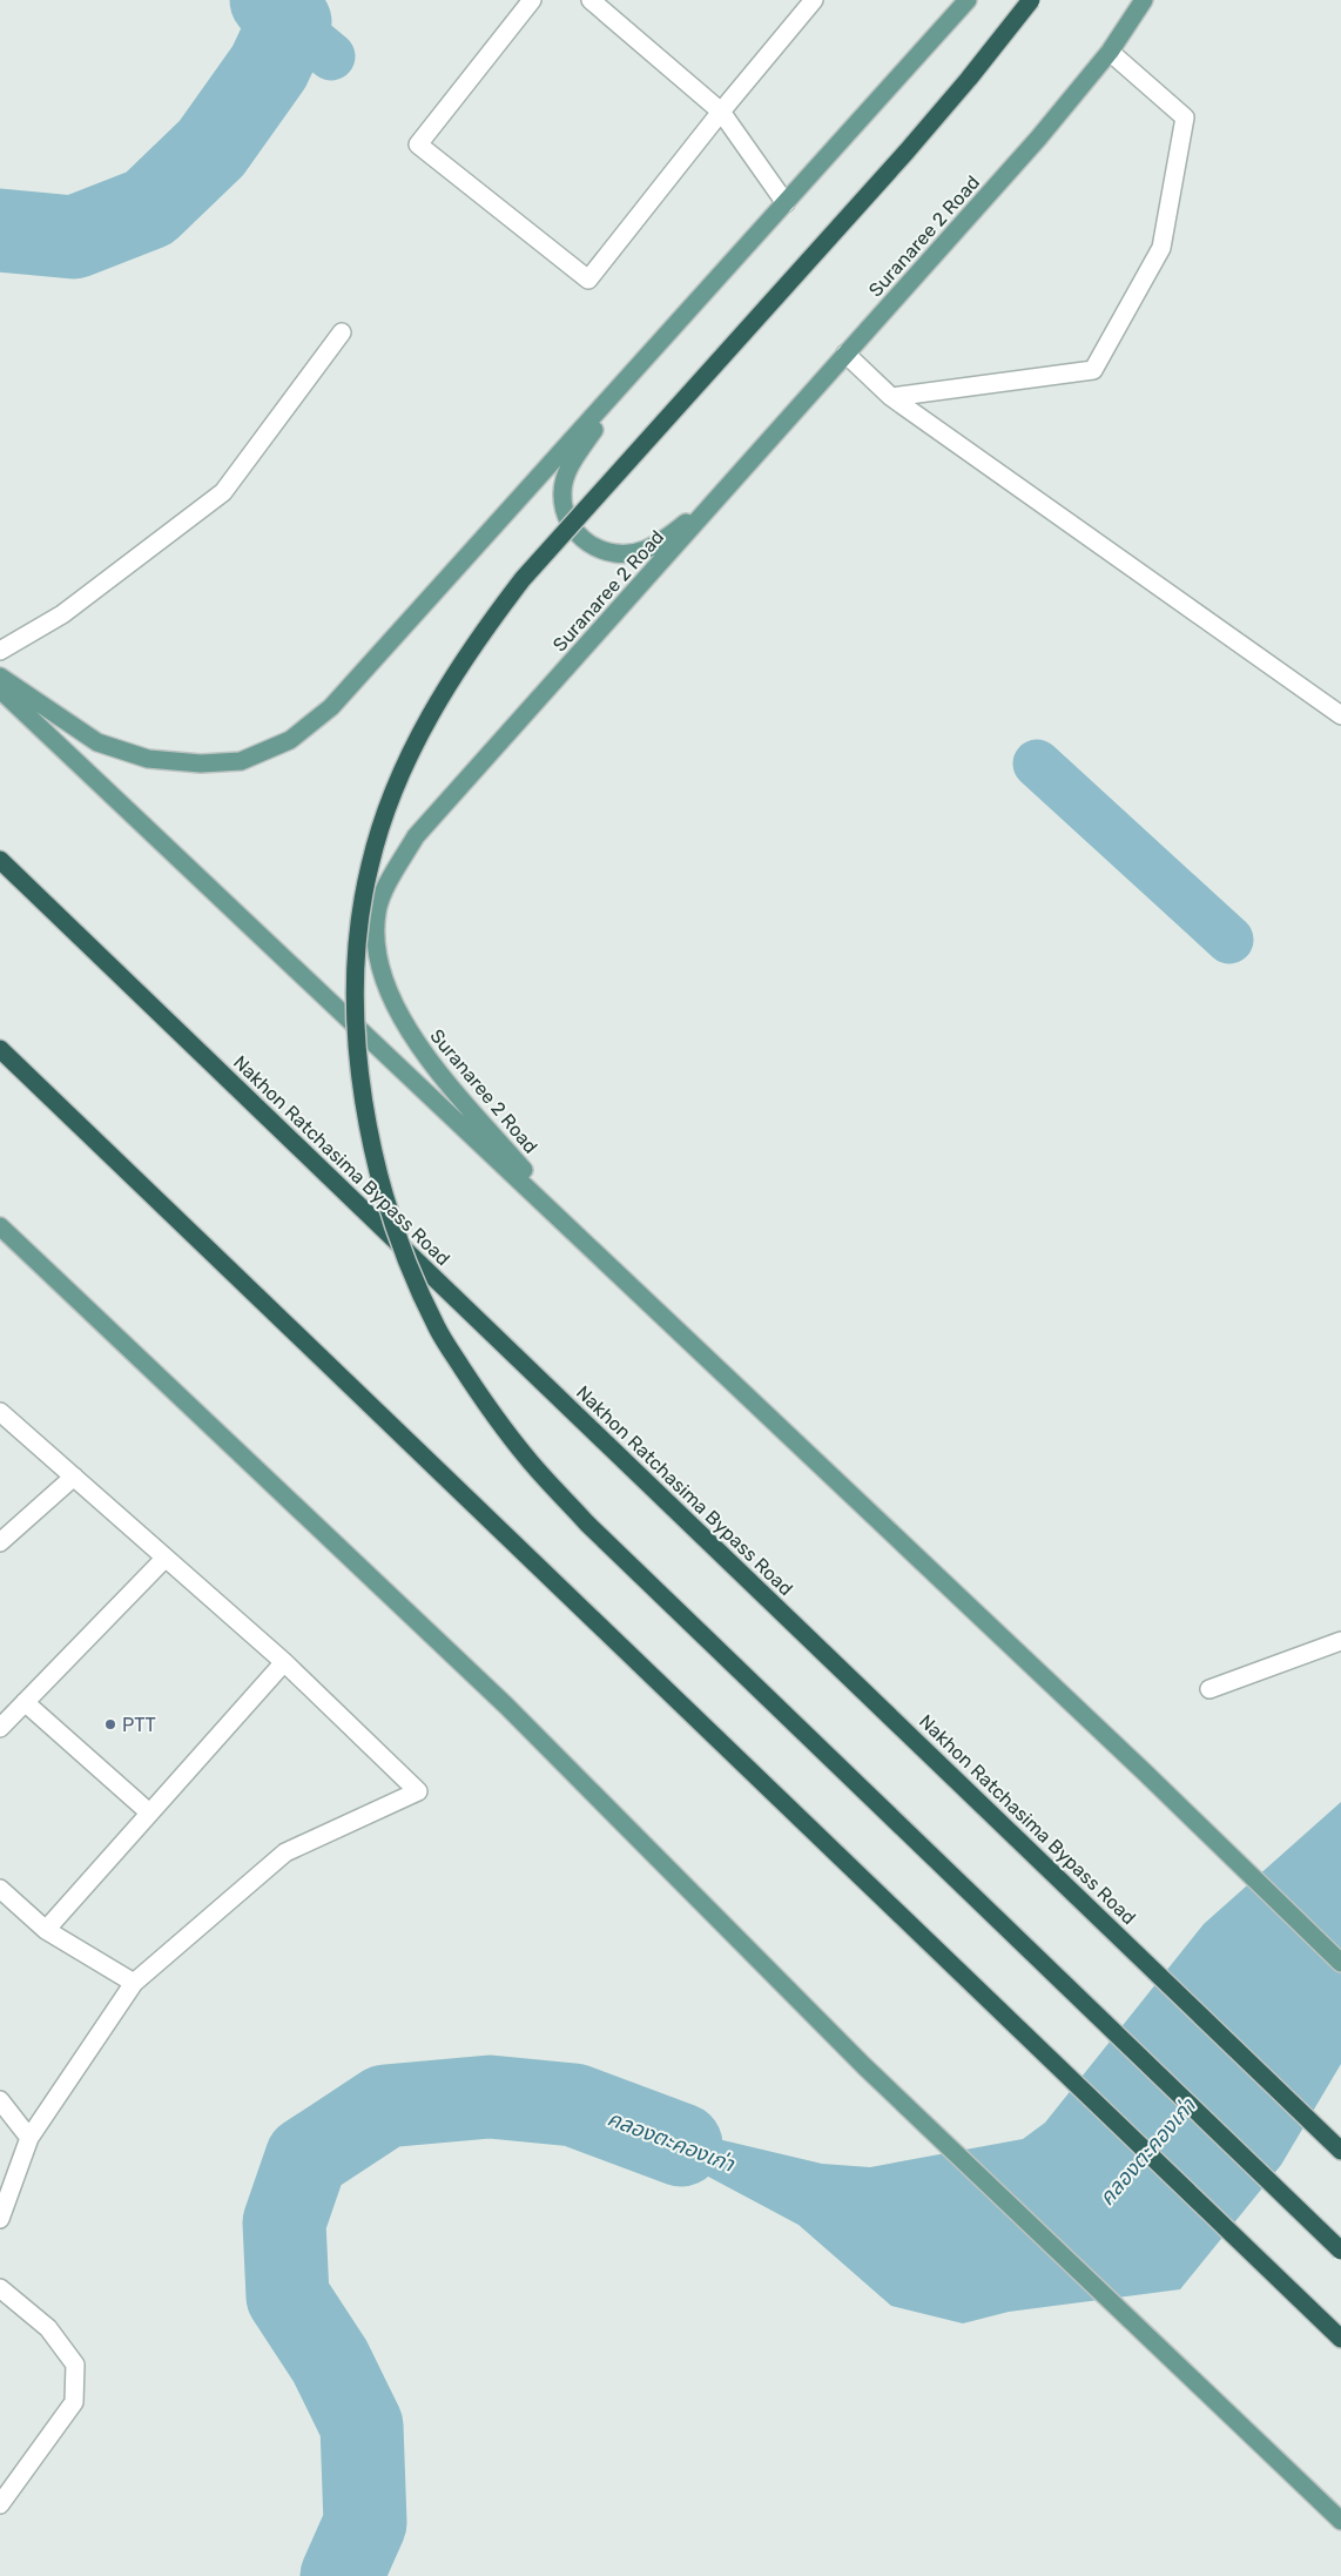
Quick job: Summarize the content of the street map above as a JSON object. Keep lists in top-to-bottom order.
{
  "streets": {
    "highway": ["Nakhon Ratchasima Bypass Road"],
    "main road": ["Suranaree 2 Road"]
  },
  "water": ["คลองตะคองเก่า"],
  "places": ["PTT"]
}
